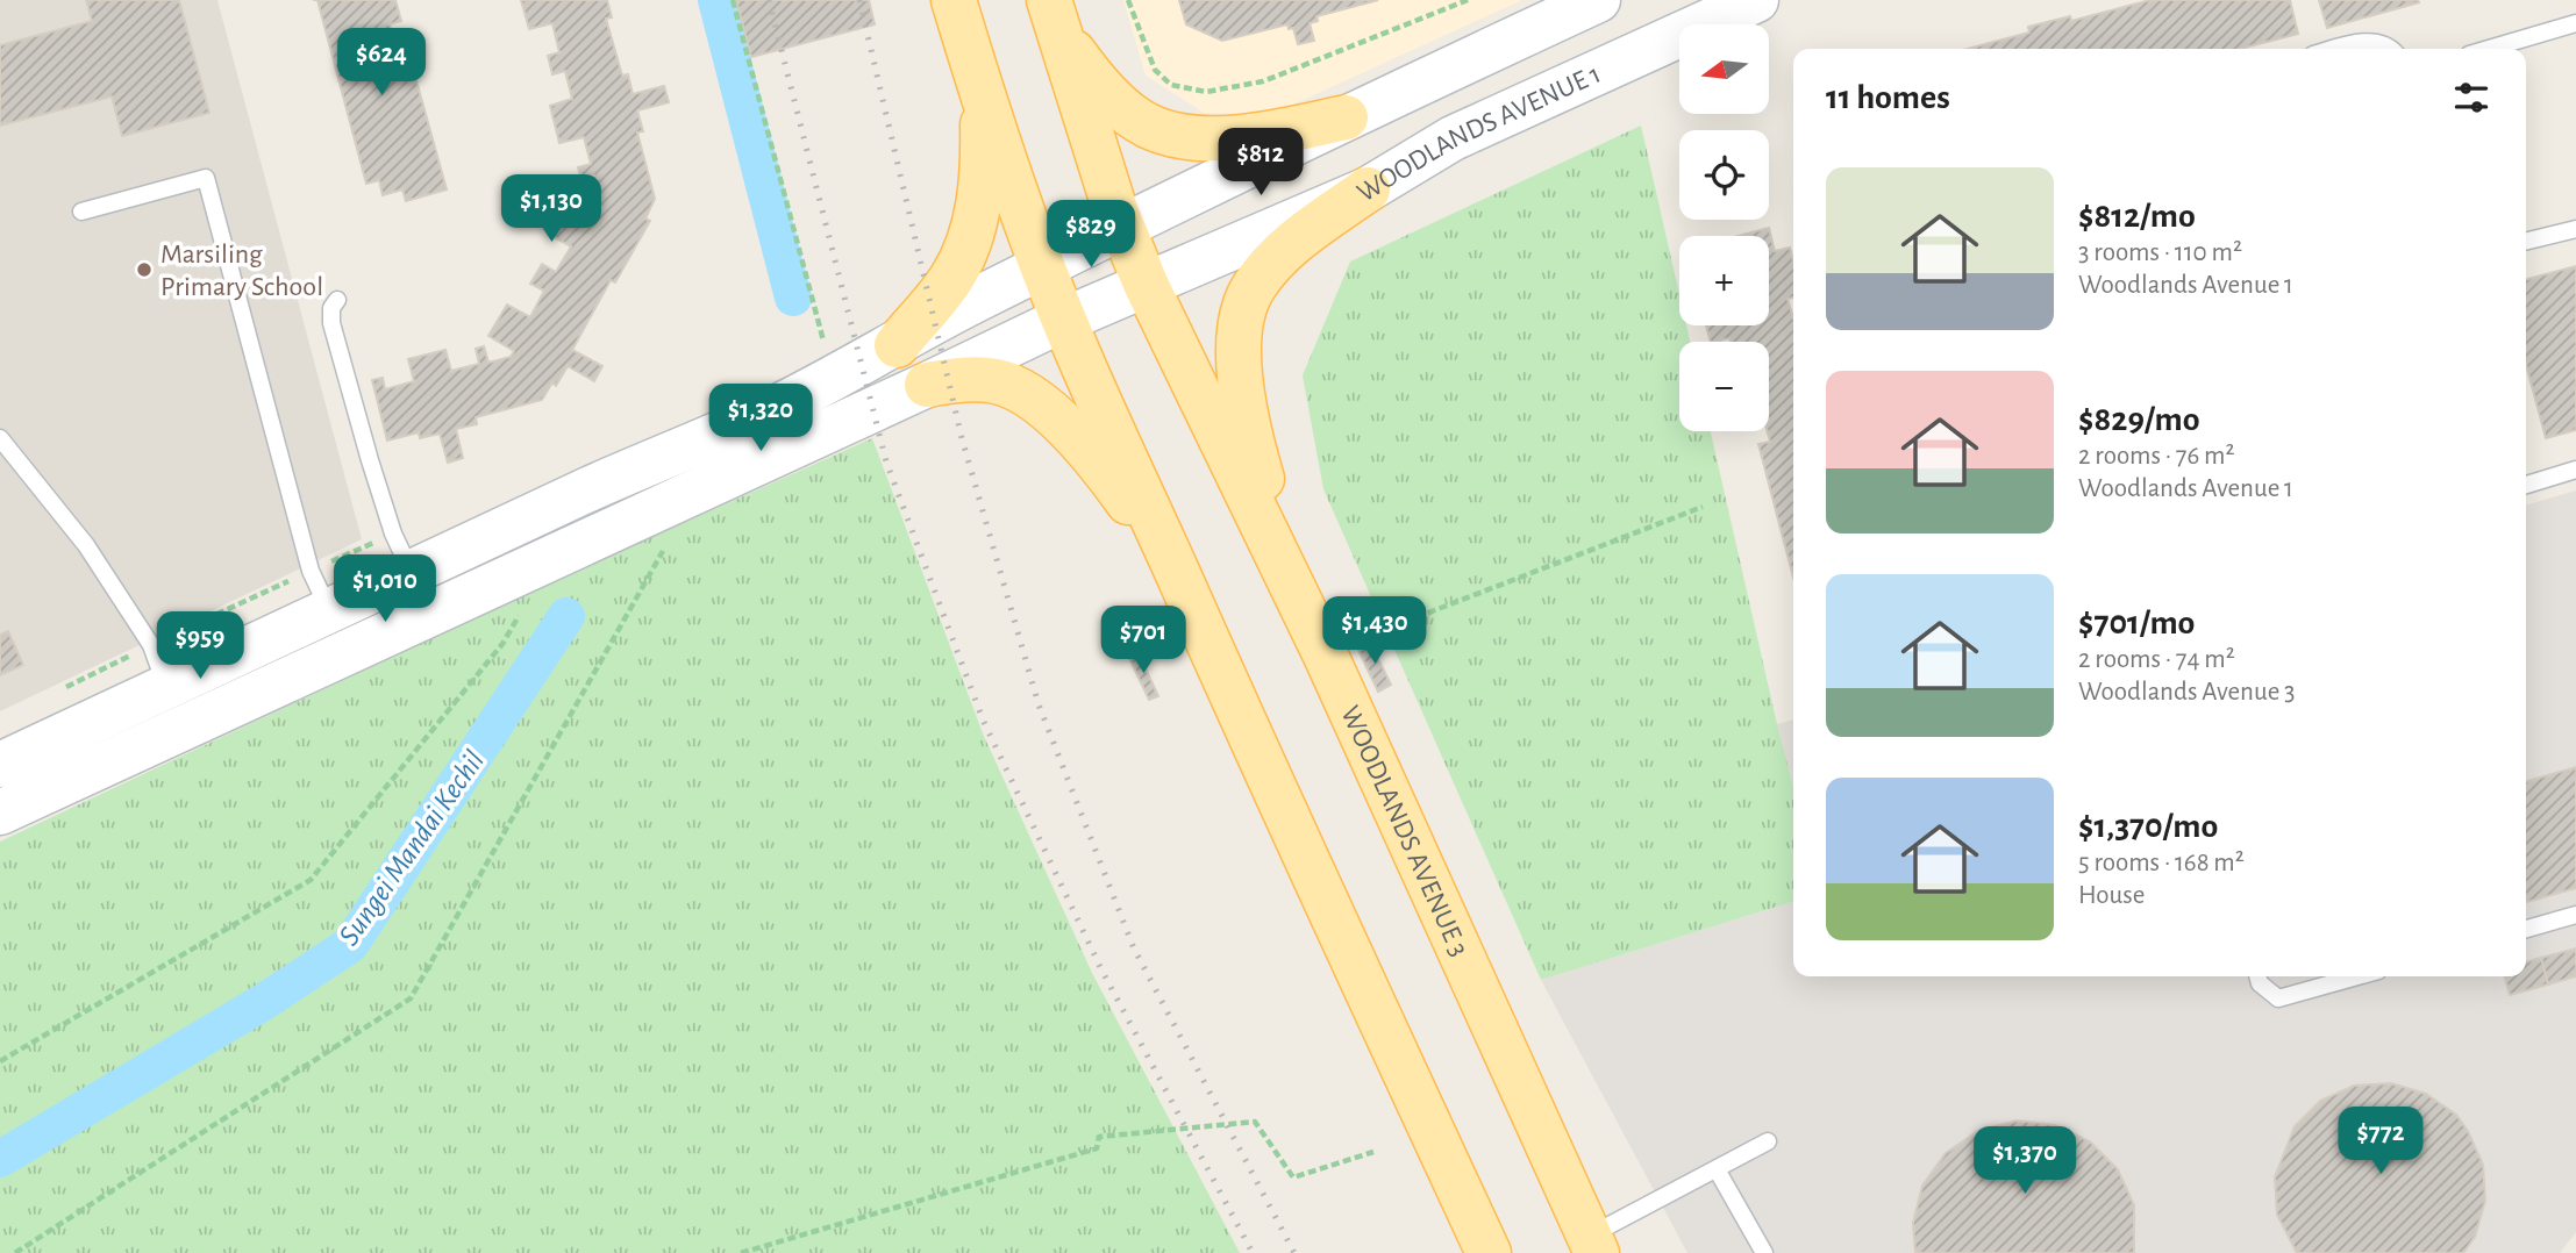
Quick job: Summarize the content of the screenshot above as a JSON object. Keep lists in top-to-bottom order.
{
  "streets": {
    "main road": ["WOODLANDS AVENUE 1", "WOODLANDS AVENUE 3"]
  },
  "crossings": [
    ["WOODLANDS AVENUE 1", "WOODLANDS AVENUE 3"]
  ],
  "water": ["Sungei Mandai Kechil"],
  "places": ["Marsiling Primary School"],
  "north": "left",
  "page": {
    "map_buttons": ["+", "−"],
    "price": [
      "$624",
      "$812",
      "$1,130",
      "$829",
      "$1,320",
      "$1,010",
      "$1,430",
      "$701",
      "$959",
      "$772",
      "$1,370"
    ],
    "heading": "11 homes",
    "list": [
      {
        "name": "$812/mo",
        "note": "3 rooms · 110 m² · Woodlands Avenue 1"
      },
      {
        "name": "$829/mo",
        "note": "2 rooms · 76 m² · Woodlands Avenue 1"
      },
      {
        "name": "$701/mo",
        "note": "2 rooms · 74 m² · Woodlands Avenue 3"
      },
      {
        "name": "$1,370/mo",
        "note": "5 rooms · 168 m² · House"
      }
    ]
  }
}
